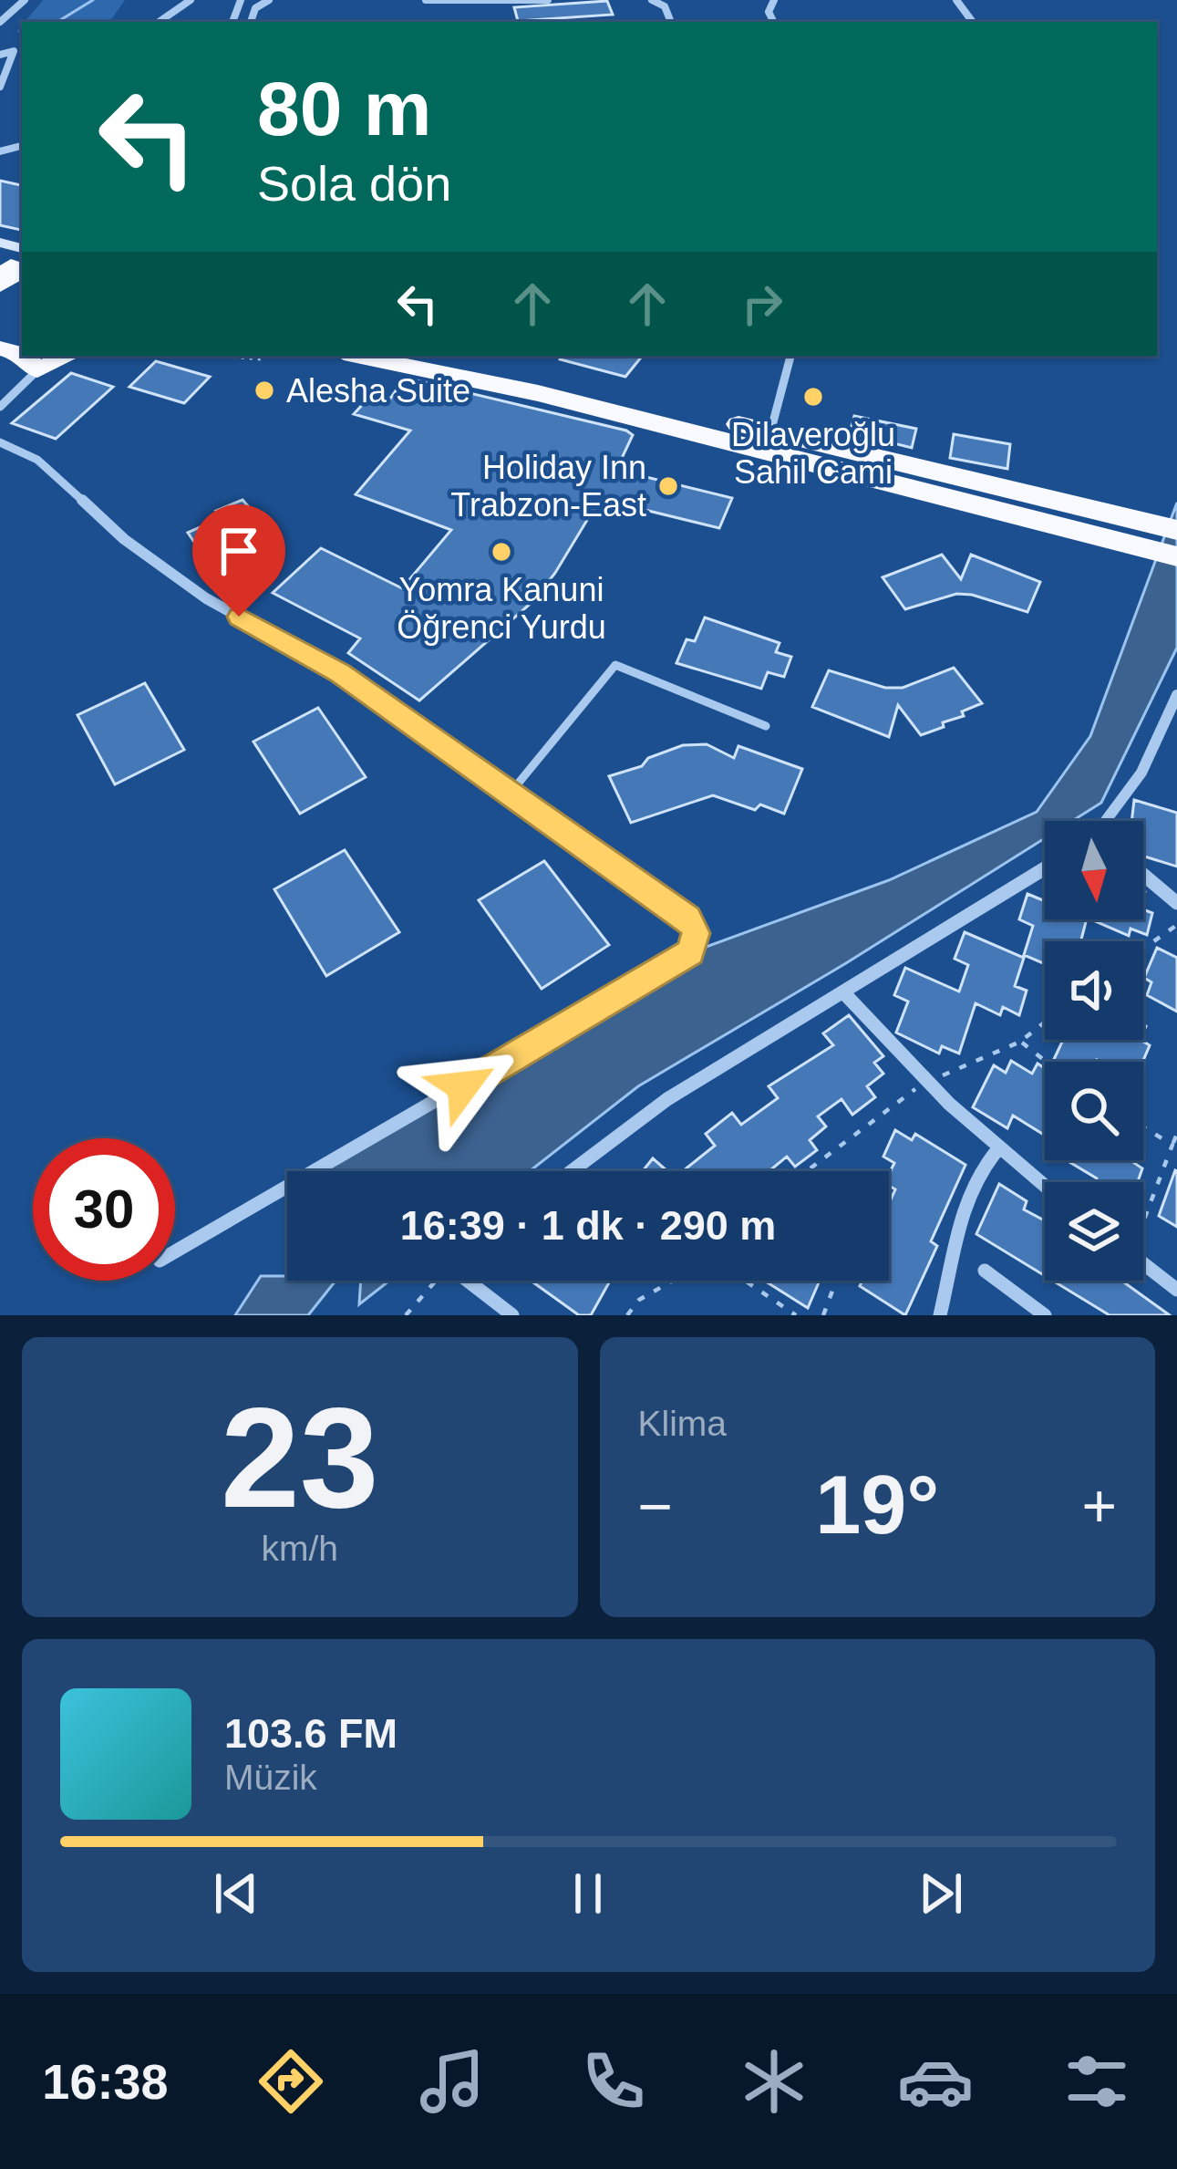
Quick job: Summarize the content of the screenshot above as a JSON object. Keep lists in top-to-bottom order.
{
  "places": [
    "Alesha Suite",
    "Dilaveroğlu Sahil Cami",
    "Holiday Inn Trabzon-East",
    "Yomra Kanuni Öğrenci Yurdu"
  ],
  "north": "bottom",
  "page": {
    "turn": ["80 m", "Sola dön"],
    "limit": "30",
    "trip": "16:39 · 1 dk · 290 m",
    "tile": [
      ["23", "km/h"],
      "Klima"
    ],
    "heat": ["−", "19°", "+"],
    "song": ["103.6 FM", "Müzik"],
    "tabs": "16:38"
  }
}
